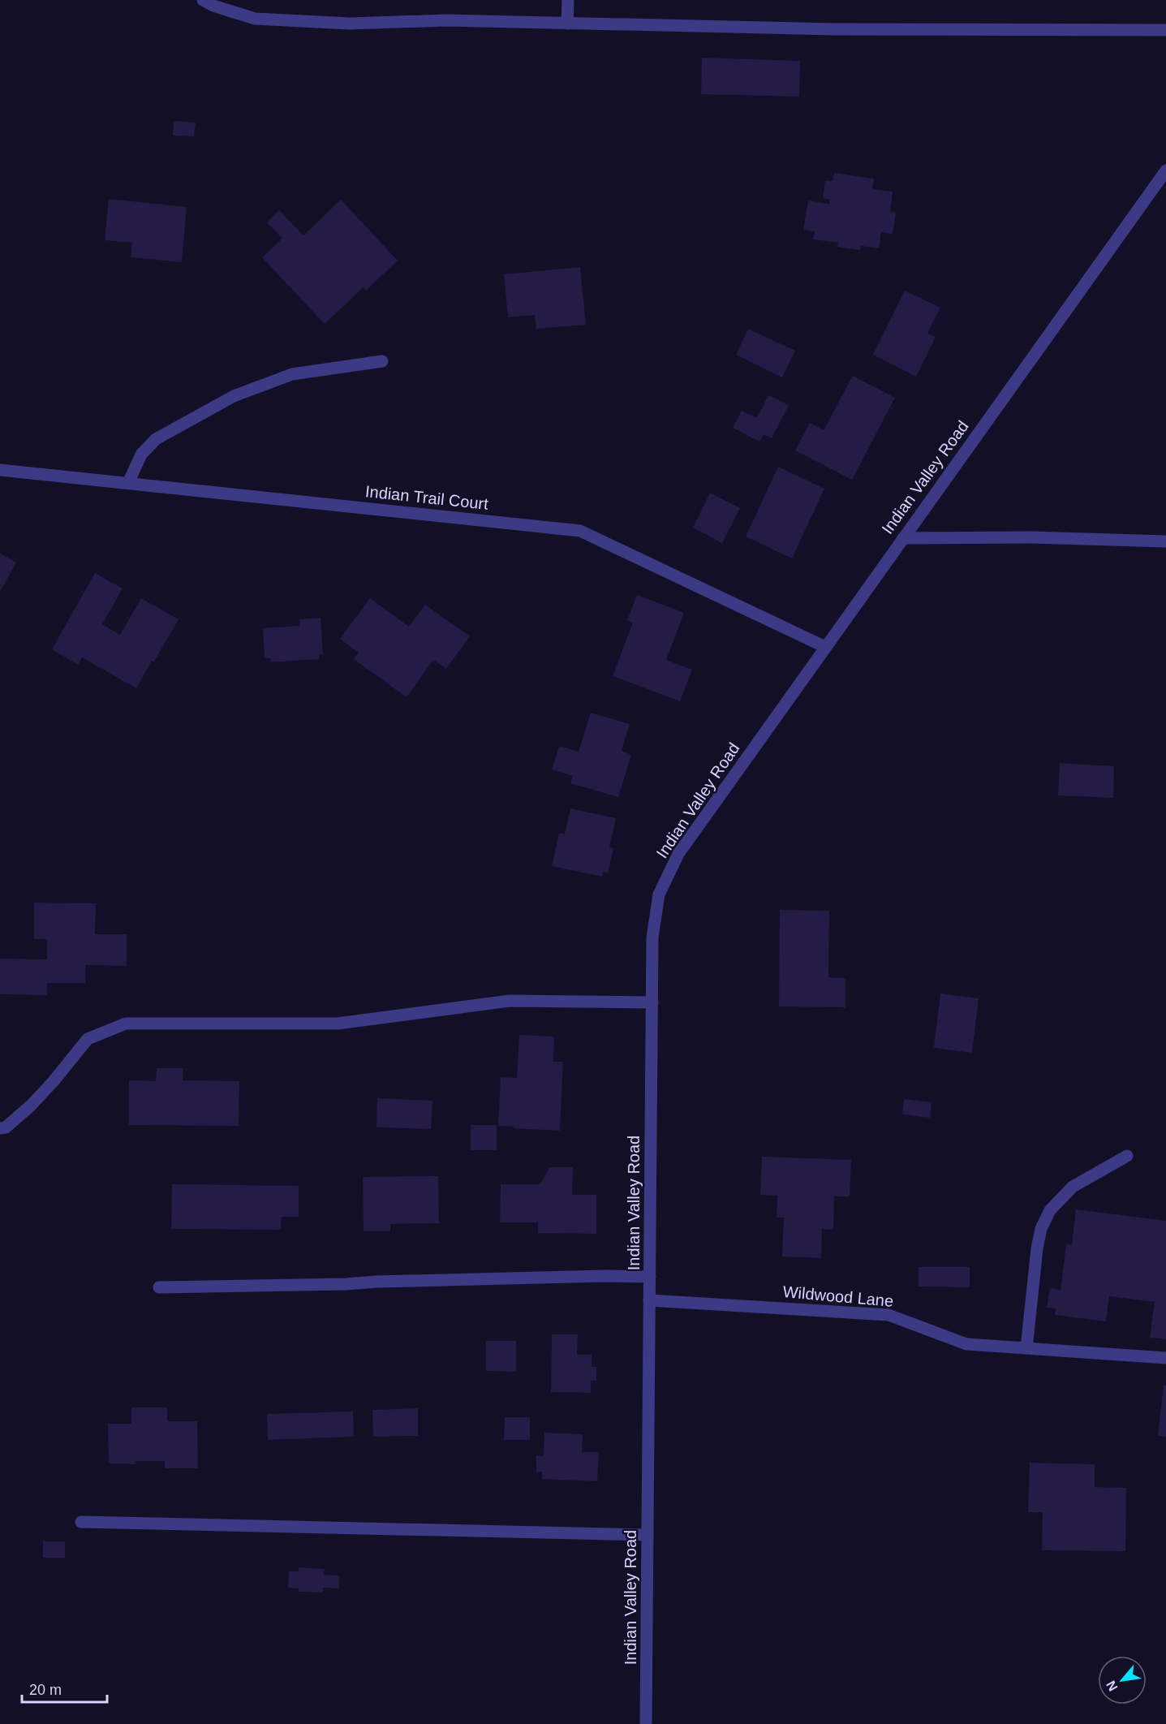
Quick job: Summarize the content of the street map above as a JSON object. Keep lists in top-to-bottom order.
{
  "streets": {
    "street": ["Indian Valley Road", "Indian Trail Court", "Wildwood Lane"]
  },
  "crossings": [
    ["Indian Valley Road", "Indian Trail Court"],
    ["Indian Valley Road", "Wildwood Lane"]
  ],
  "scale_bar": "20 m",
  "north": "bottom left"
}
